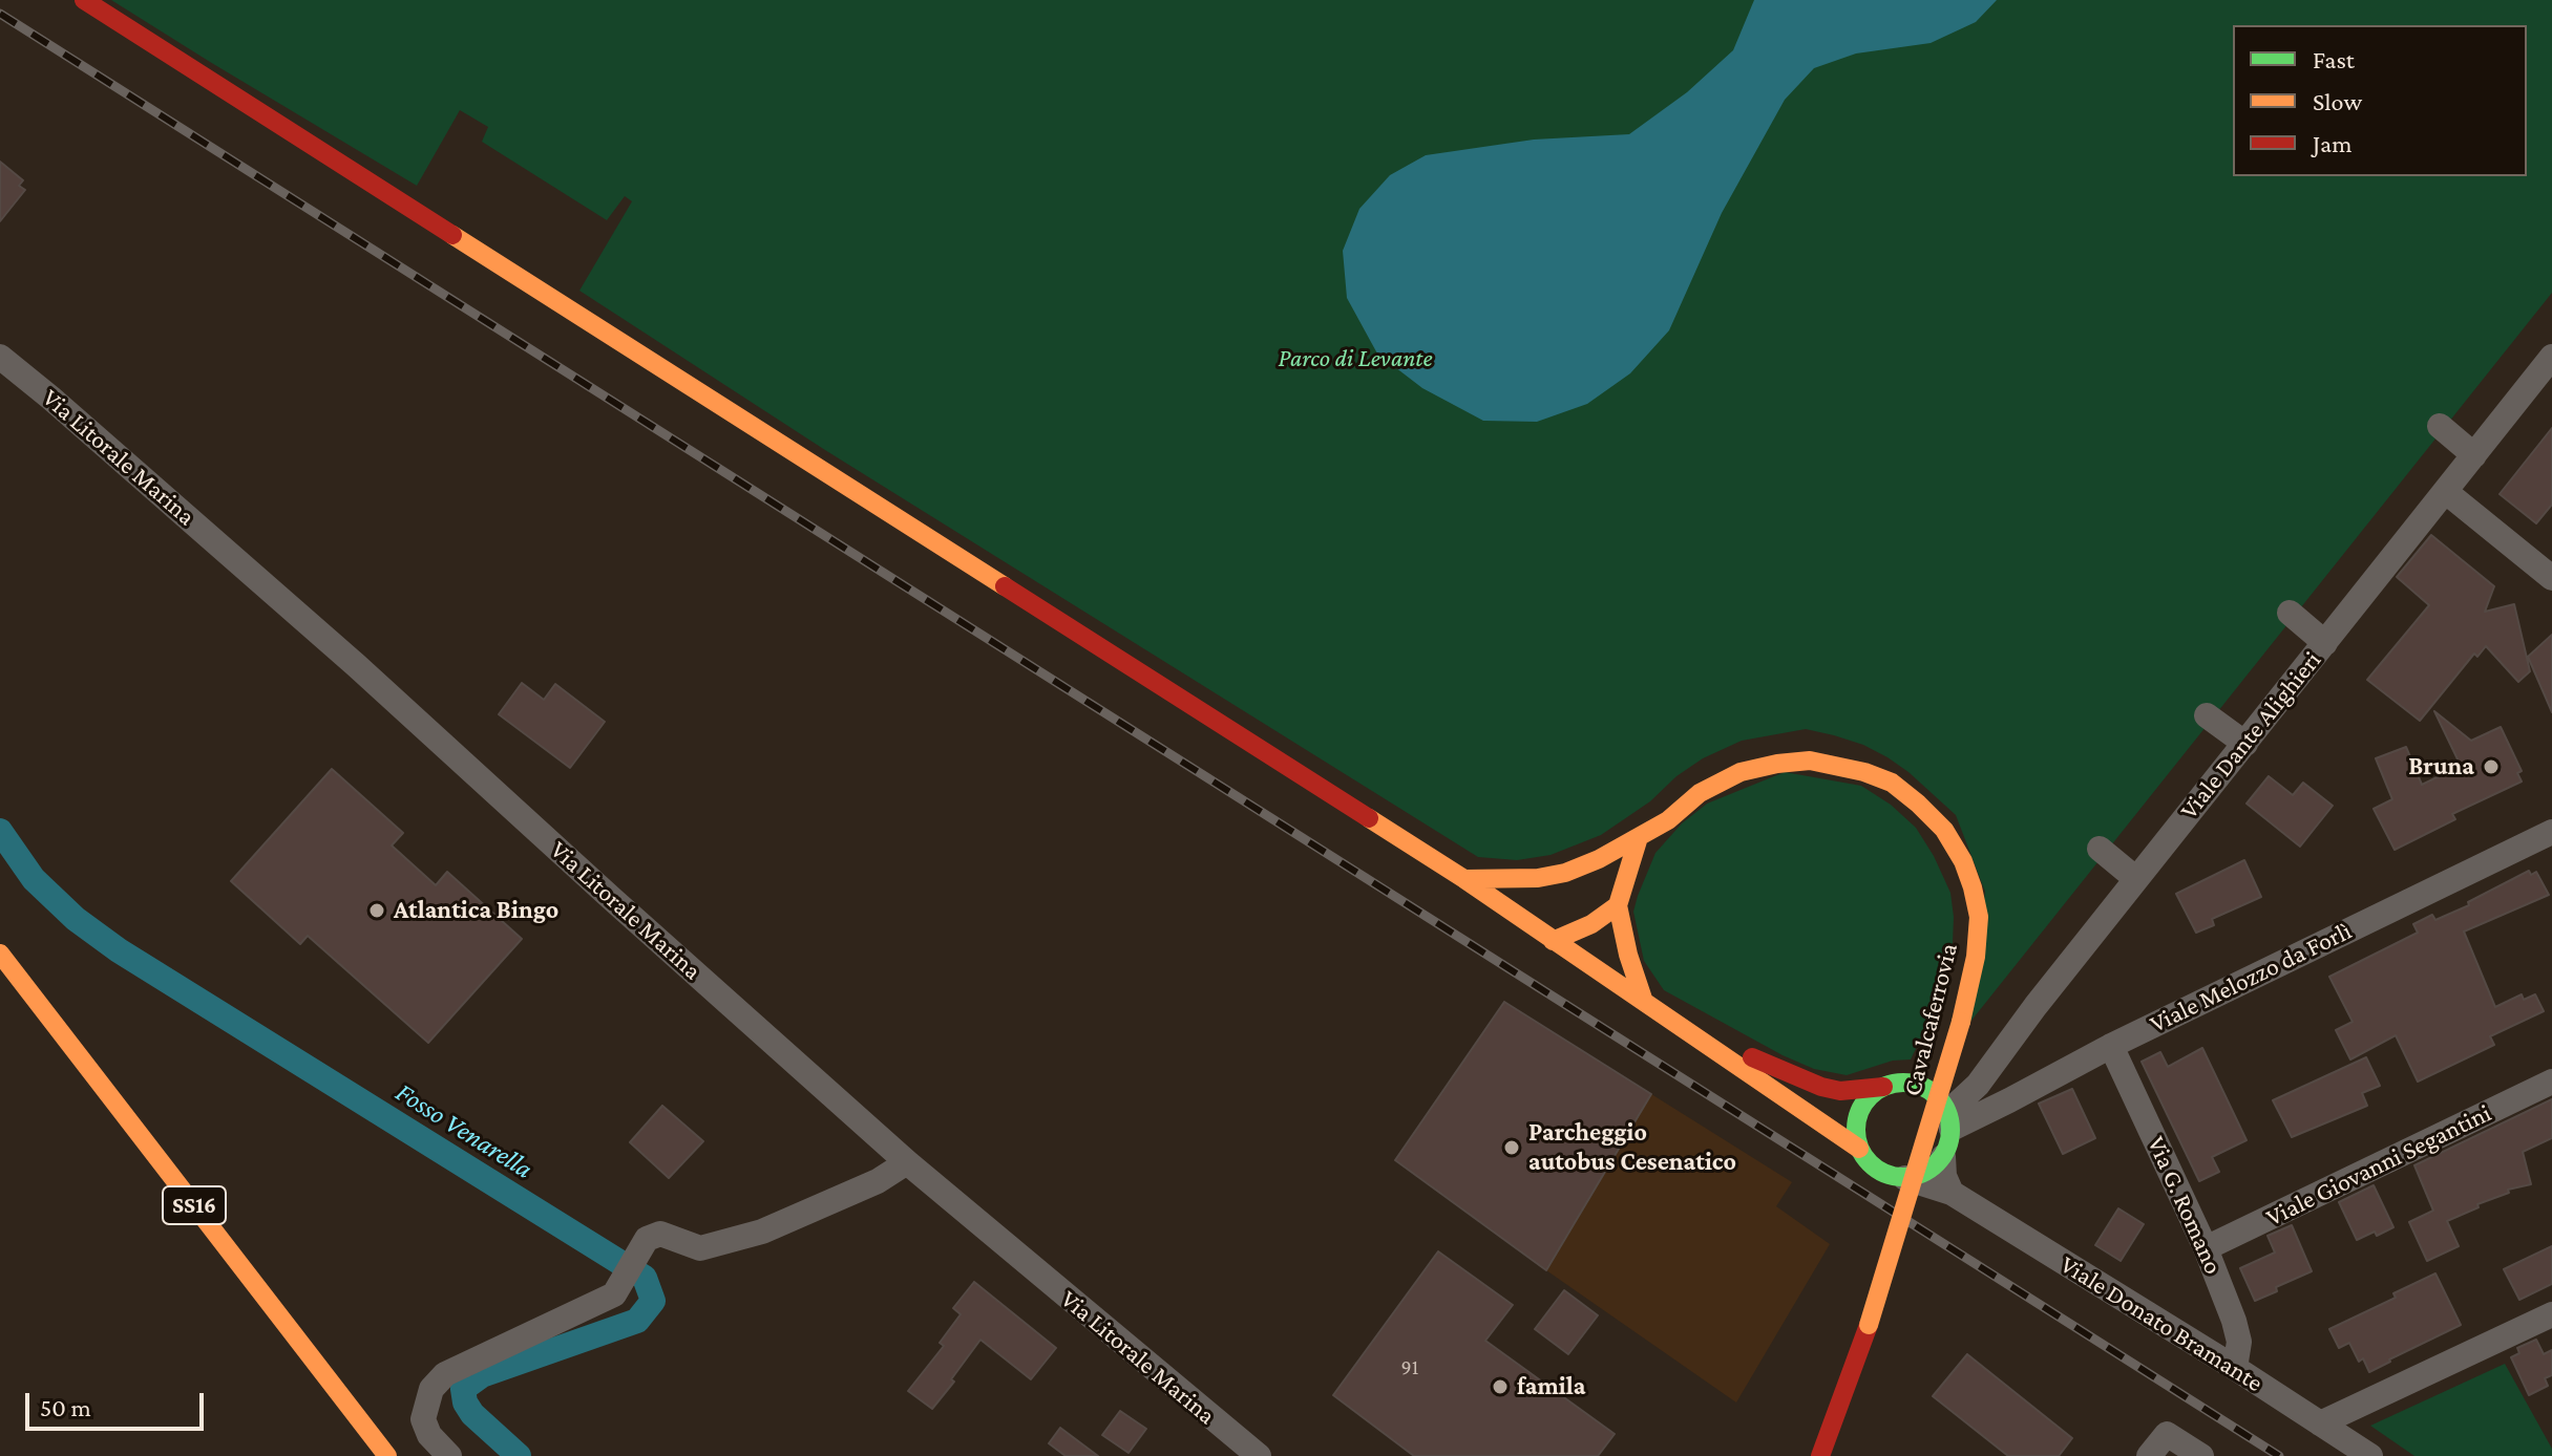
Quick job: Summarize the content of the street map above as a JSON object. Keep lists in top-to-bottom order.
{
  "streets": {
    "main road": ["Cavalcaferrovia", "SS16"],
    "street": [
      "Via Litorale Marina",
      "Viale Dante Alighieri",
      "Viale Melozzo da Forlì",
      "Viale Giovanni Segantini",
      "Via G. Romano",
      "Viale Donato Bramante"
    ]
  },
  "crossings": [
    ["Viale Dante Alighieri", "Viale Melozzo da Forlì"],
    ["Viale Dante Alighieri", "Viale Donato Bramante"],
    ["Viale Melozzo da Forlì", "Via G. Romano"],
    ["Viale Melozzo da Forlì", "Viale Donato Bramante"],
    ["Viale Giovanni Segantini", "Via G. Romano"],
    ["Via G. Romano", "Viale Donato Bramante"]
  ],
  "water": ["Fosso Venarella"],
  "parks": ["Parco di Levante"],
  "places": [
    "Bruna",
    "Atlantica Bingo",
    "Parcheggio autobus Cesenatico",
    "famila"
  ],
  "house_numbers": ["91"],
  "legend": ["Fast", "Slow", "Jam"],
  "scale_bar": "50 m"
}
